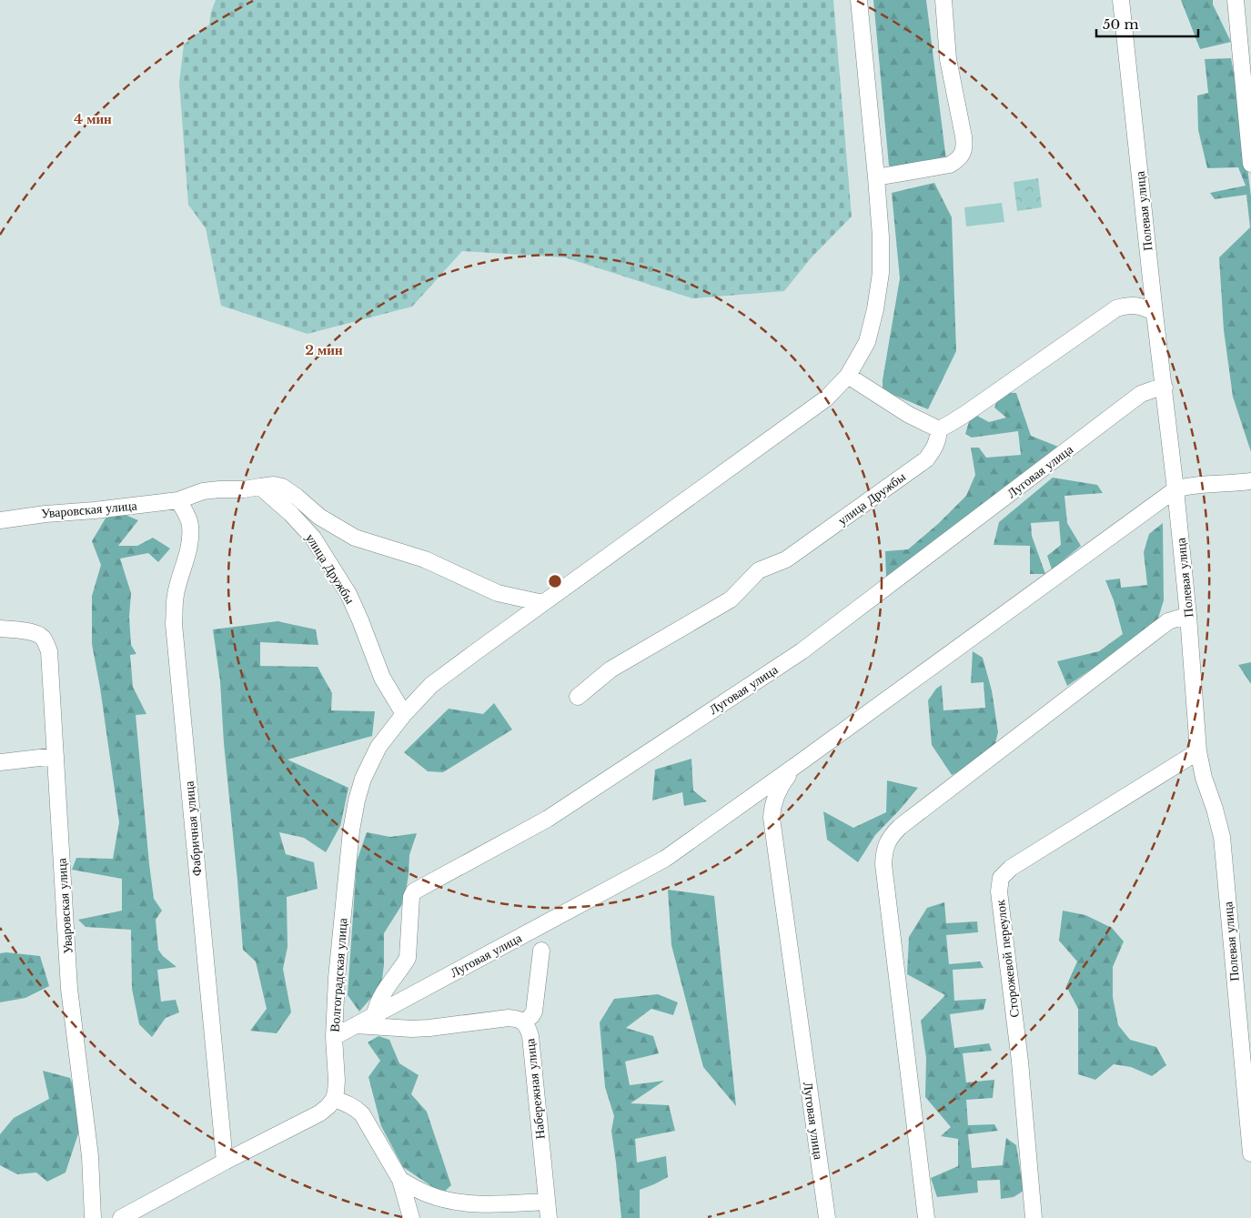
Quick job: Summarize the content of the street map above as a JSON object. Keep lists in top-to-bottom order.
{
  "streets": {
    "street": [
      "Полевая улица",
      "Луговая улица",
      "улица Дружбы",
      "Уваровская улица",
      "Фабричная улица",
      "Сторожевой переулок",
      "Волгоградская улица",
      "Набережная улица"
    ]
  },
  "crossings": [
    ["Полевая улица", "Луговая улица"],
    ["Полевая улица", "Сторожевой переулок"],
    ["Луговая улица", "Волгоградская улица"],
    ["Луговая улица", "Набережная улица"],
    ["улица Дружбы", "Волгоградская улица"],
    ["Уваровская улица", "Фабричная улица"]
  ],
  "scale_bar": "50 m",
  "rings": ["4 мин", "2 мин"]
}
